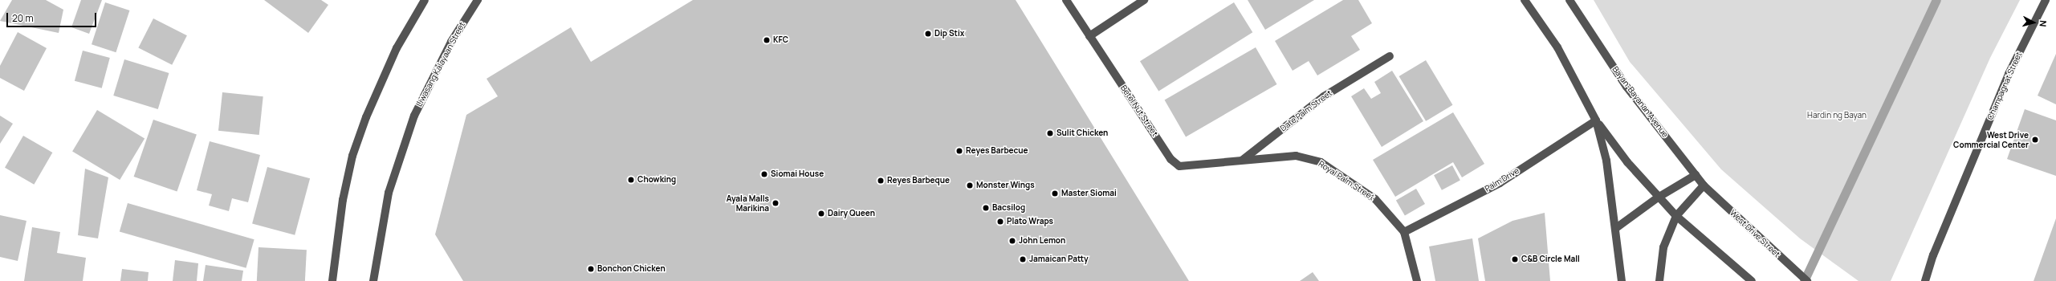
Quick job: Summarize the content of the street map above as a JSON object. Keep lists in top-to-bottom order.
{
  "streets": {
    "street": [
      "Liwasang Kalayaan Street",
      "Champagnat Street",
      "Bayan-Bayanan Avenue",
      "Betel Nut Street",
      "Date Palm Street",
      "Palm Drive",
      "Royal Palm Street",
      "West Drive Street"
    ]
  },
  "crossings": [
    ["Bayan-Bayanan Avenue", "West Drive Street"],
    ["Betel Nut Street", "Date Palm Street"],
    ["Betel Nut Street", "Royal Palm Street"],
    ["Date Palm Street", "Royal Palm Street"],
    ["Palm Drive", "Royal Palm Street"]
  ],
  "parks": ["Hardin ng Bayan"],
  "places": [
    "Dip Stix",
    "KFC",
    "Sulit Chicken",
    "West Drive Commercial Center",
    "Reyes Barbecue",
    "Siomai House",
    "Chowking",
    "Reyes Barbeque",
    "Monster Wings",
    "Master Siomai",
    "Ayala Malls Marikina",
    "Bacsilog",
    "Dairy Queen",
    "Plato Wraps",
    "John Lemon",
    "Jamaican Patty",
    "C&B Circle Mall",
    "Bonchon Chicken"
  ],
  "scale_bar": "20 m",
  "north": "right"
}
